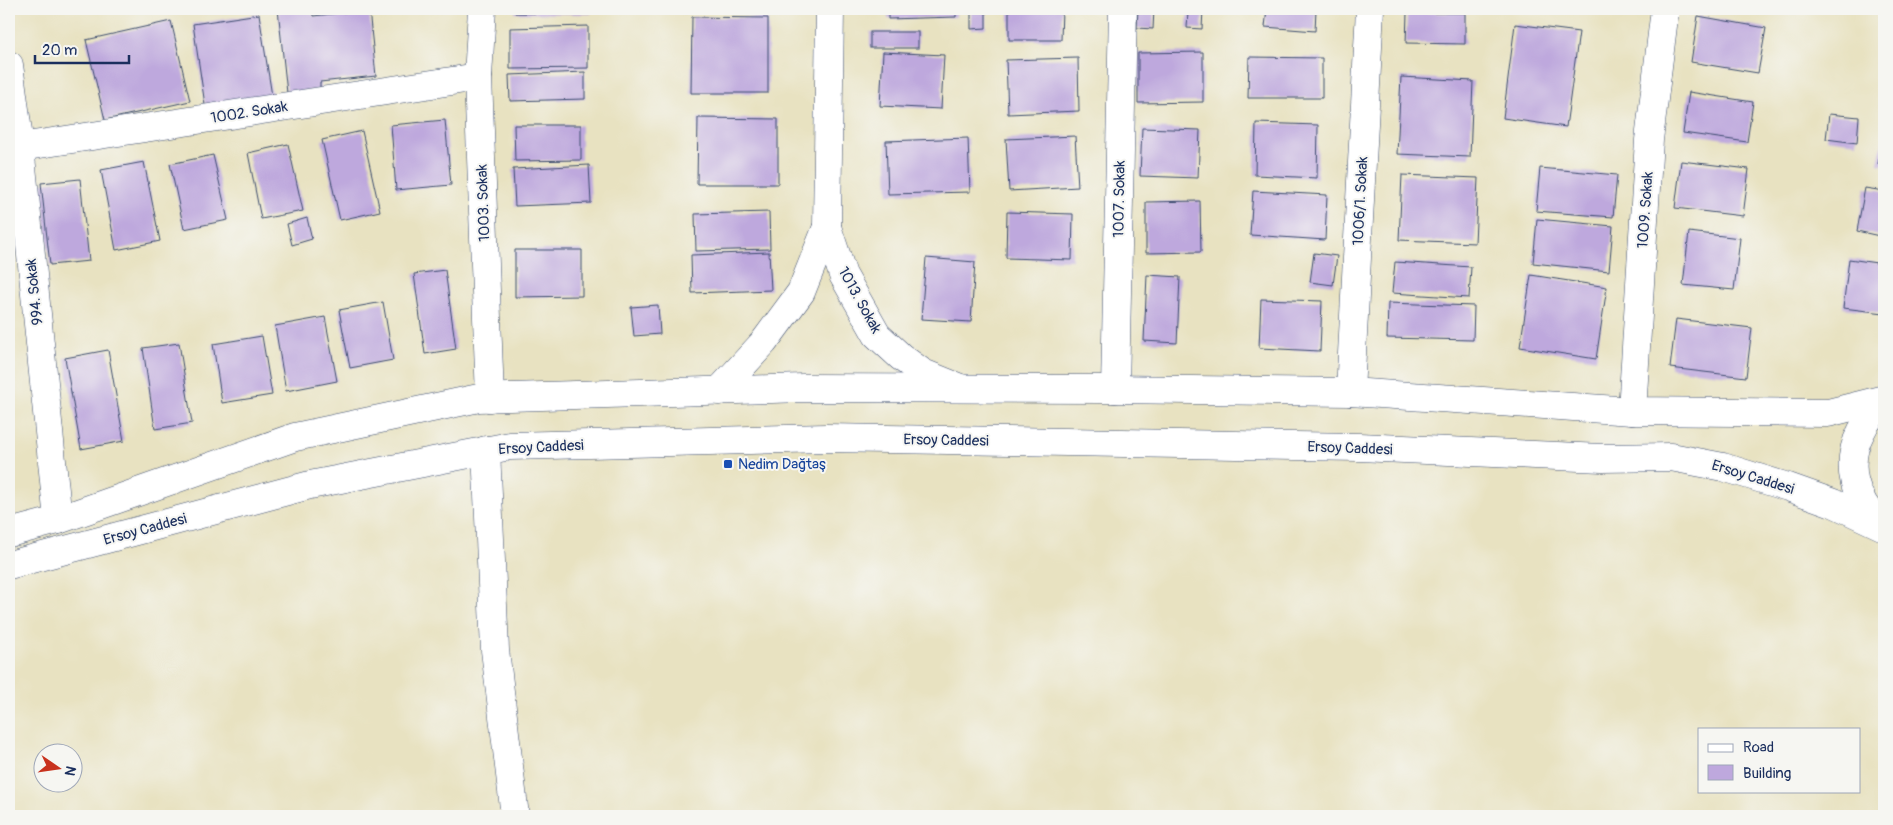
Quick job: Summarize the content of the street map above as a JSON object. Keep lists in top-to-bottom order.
{
  "streets": {
    "main road": [
      "1002. Sokak",
      "1007. Sokak",
      "1006/1. Sokak",
      "1003. Sokak",
      "1009. Sokak",
      "994. Sokak",
      "1013. Sokak",
      "Ersoy Caddesi"
    ]
  },
  "crossings": [
    ["1002. Sokak", "1003. Sokak"],
    ["1002. Sokak", "994. Sokak"]
  ],
  "places": {
    "transit": ["Nedim Dağtaş"]
  },
  "legend": ["Road", "Building"],
  "scale_bar": "20 m",
  "north": "right"
}
